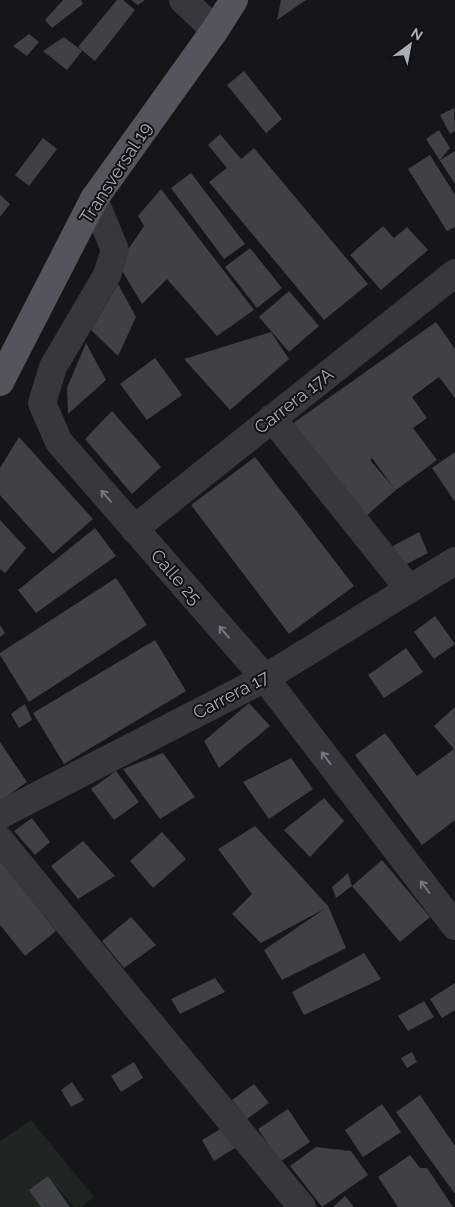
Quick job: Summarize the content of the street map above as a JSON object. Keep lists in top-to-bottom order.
{
  "streets": {
    "main road": ["Transversal 19"],
    "street": ["Carrera 17A", "Calle 25", "Carrera 17"]
  },
  "crossings": [
    ["Transversal 19", "Calle 25"],
    ["Carrera 17A", "Calle 25"],
    ["Calle 25", "Carrera 17"]
  ],
  "one_way": ["Calle 25"],
  "north": "top right"
}
